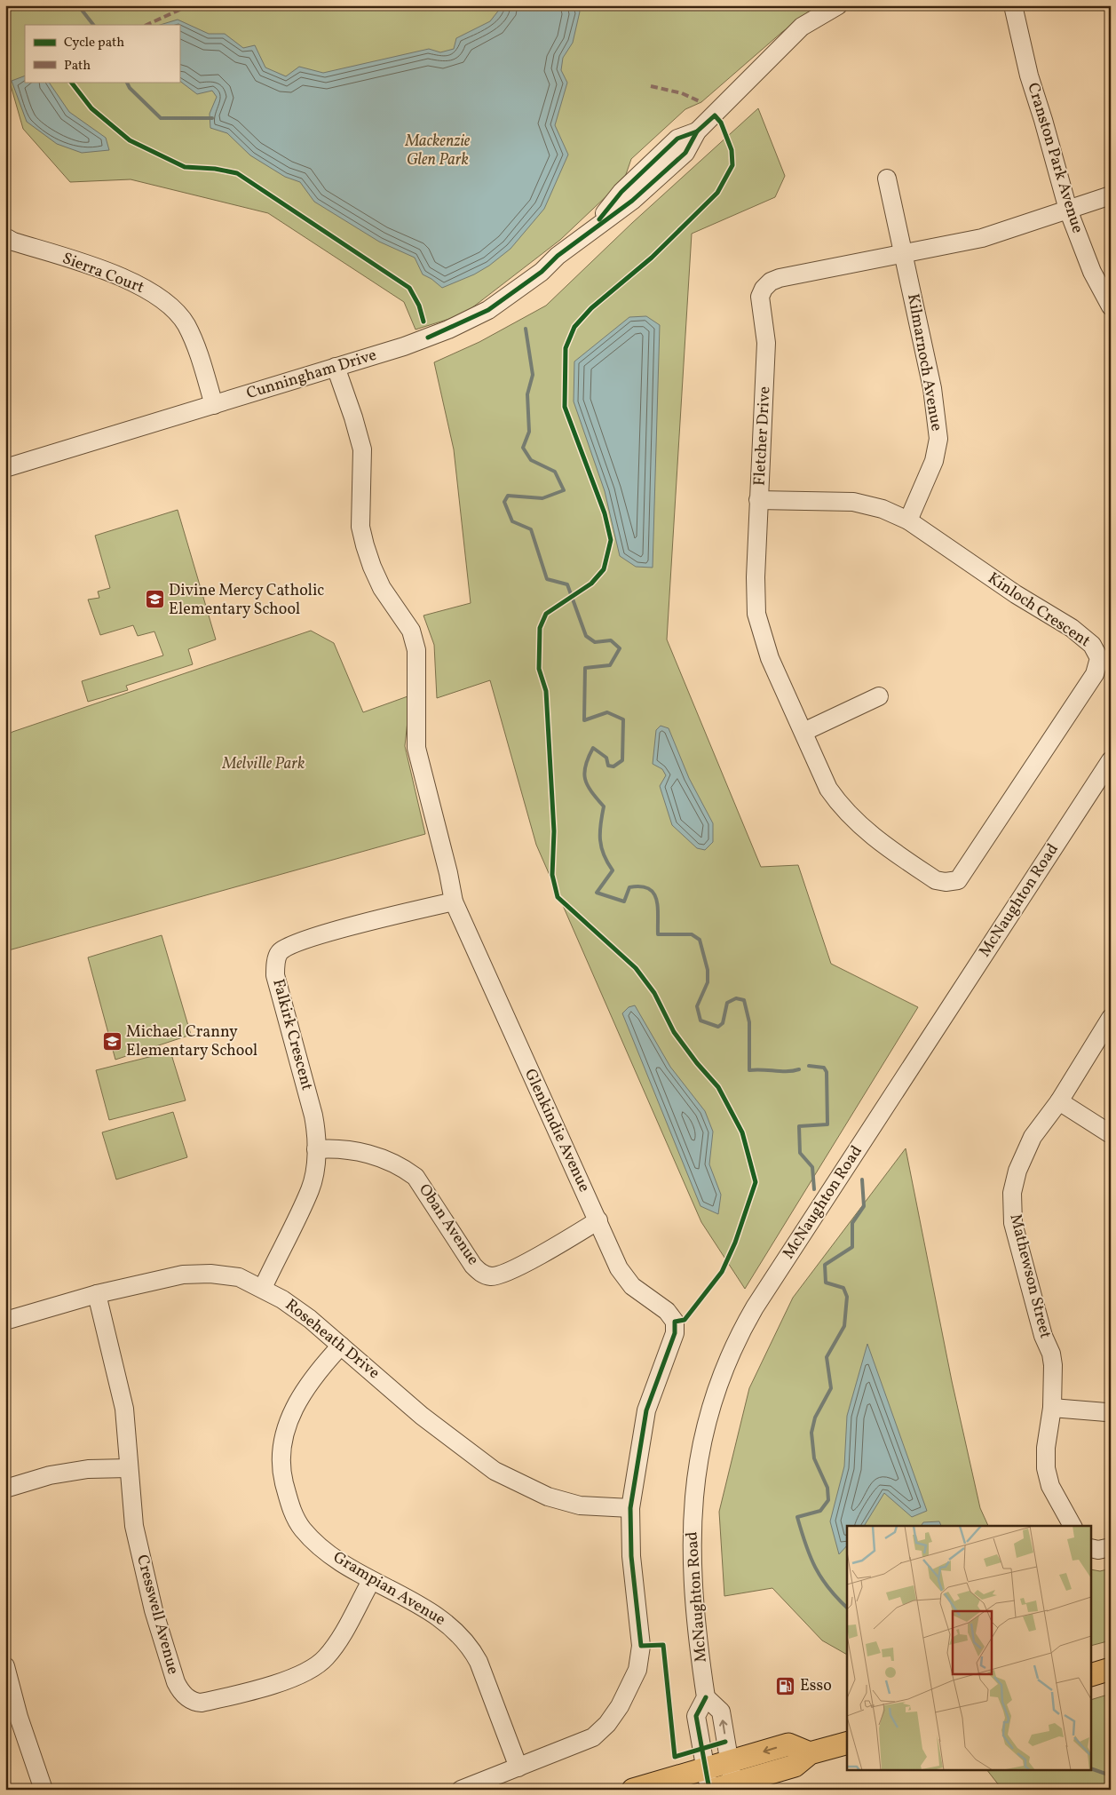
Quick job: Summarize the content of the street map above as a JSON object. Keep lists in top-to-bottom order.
{
  "streets": {
    "street": [
      "Cranston Park Avenue",
      "Sierra Court",
      "Kilmarnoch Avenue",
      "Cunningham Drive",
      "Fletcher Drive",
      "Kinloch Crescent",
      "McNaughton Road",
      "Falkirk Crescent",
      "Glenkindie Avenue",
      "Oban Avenue",
      "Mathewson Street",
      "Roseheath Drive",
      "Grampian Avenue",
      "Cresswell Avenue"
    ]
  },
  "crossings": [
    ["Cranston Park Avenue", "Fletcher Drive"],
    ["Sierra Court", "Cunningham Drive"],
    ["Kilmarnoch Avenue", "Fletcher Drive"],
    ["Kilmarnoch Avenue", "Kinloch Crescent"],
    ["Cunningham Drive", "Glenkindie Avenue"],
    ["Fletcher Drive", "Kinloch Crescent"],
    ["Falkirk Crescent", "Glenkindie Avenue"],
    ["Falkirk Crescent", "Oban Avenue"],
    ["Falkirk Crescent", "Roseheath Drive"],
    ["Glenkindie Avenue", "Oban Avenue"],
    ["Glenkindie Avenue", "Roseheath Drive"],
    ["Glenkindie Avenue", "Grampian Avenue"],
    ["Roseheath Drive", "Grampian Avenue"],
    ["Roseheath Drive", "Cresswell Avenue"],
    ["Grampian Avenue", "Cresswell Avenue"]
  ],
  "parks": ["Mackenzie Glen Park", "Melville Park"],
  "places": {
    "school or university": ["Divine Mercy Catholic Elementary School", "Michael Cranny Elementary School"],
    "fuel station": ["Esso"]
  },
  "legend": ["Cycle path", "Path"]
}
